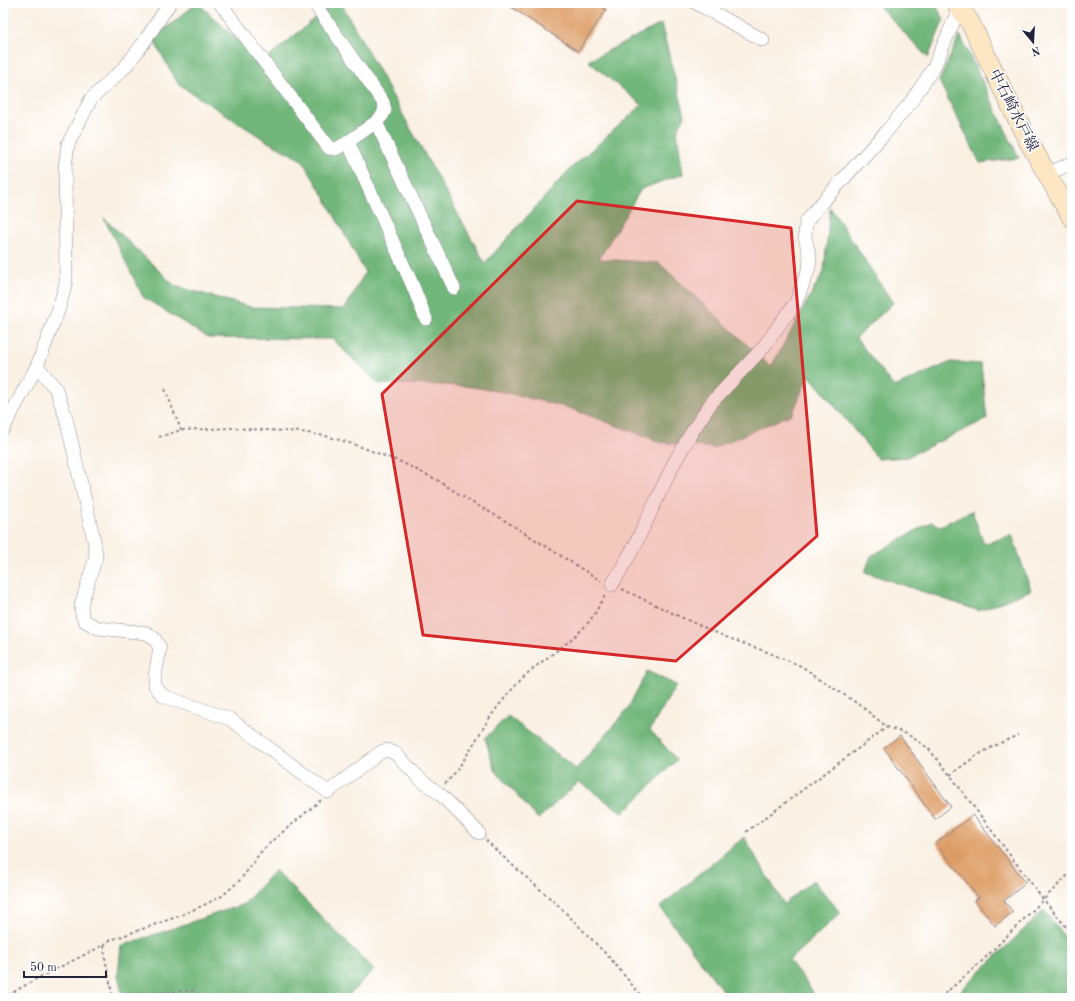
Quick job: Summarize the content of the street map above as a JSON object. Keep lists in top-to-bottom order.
{
  "streets": {
    "main road": ["中石崎水戸線"]
  },
  "scale_bar": "50 m",
  "north": "bottom"
}
